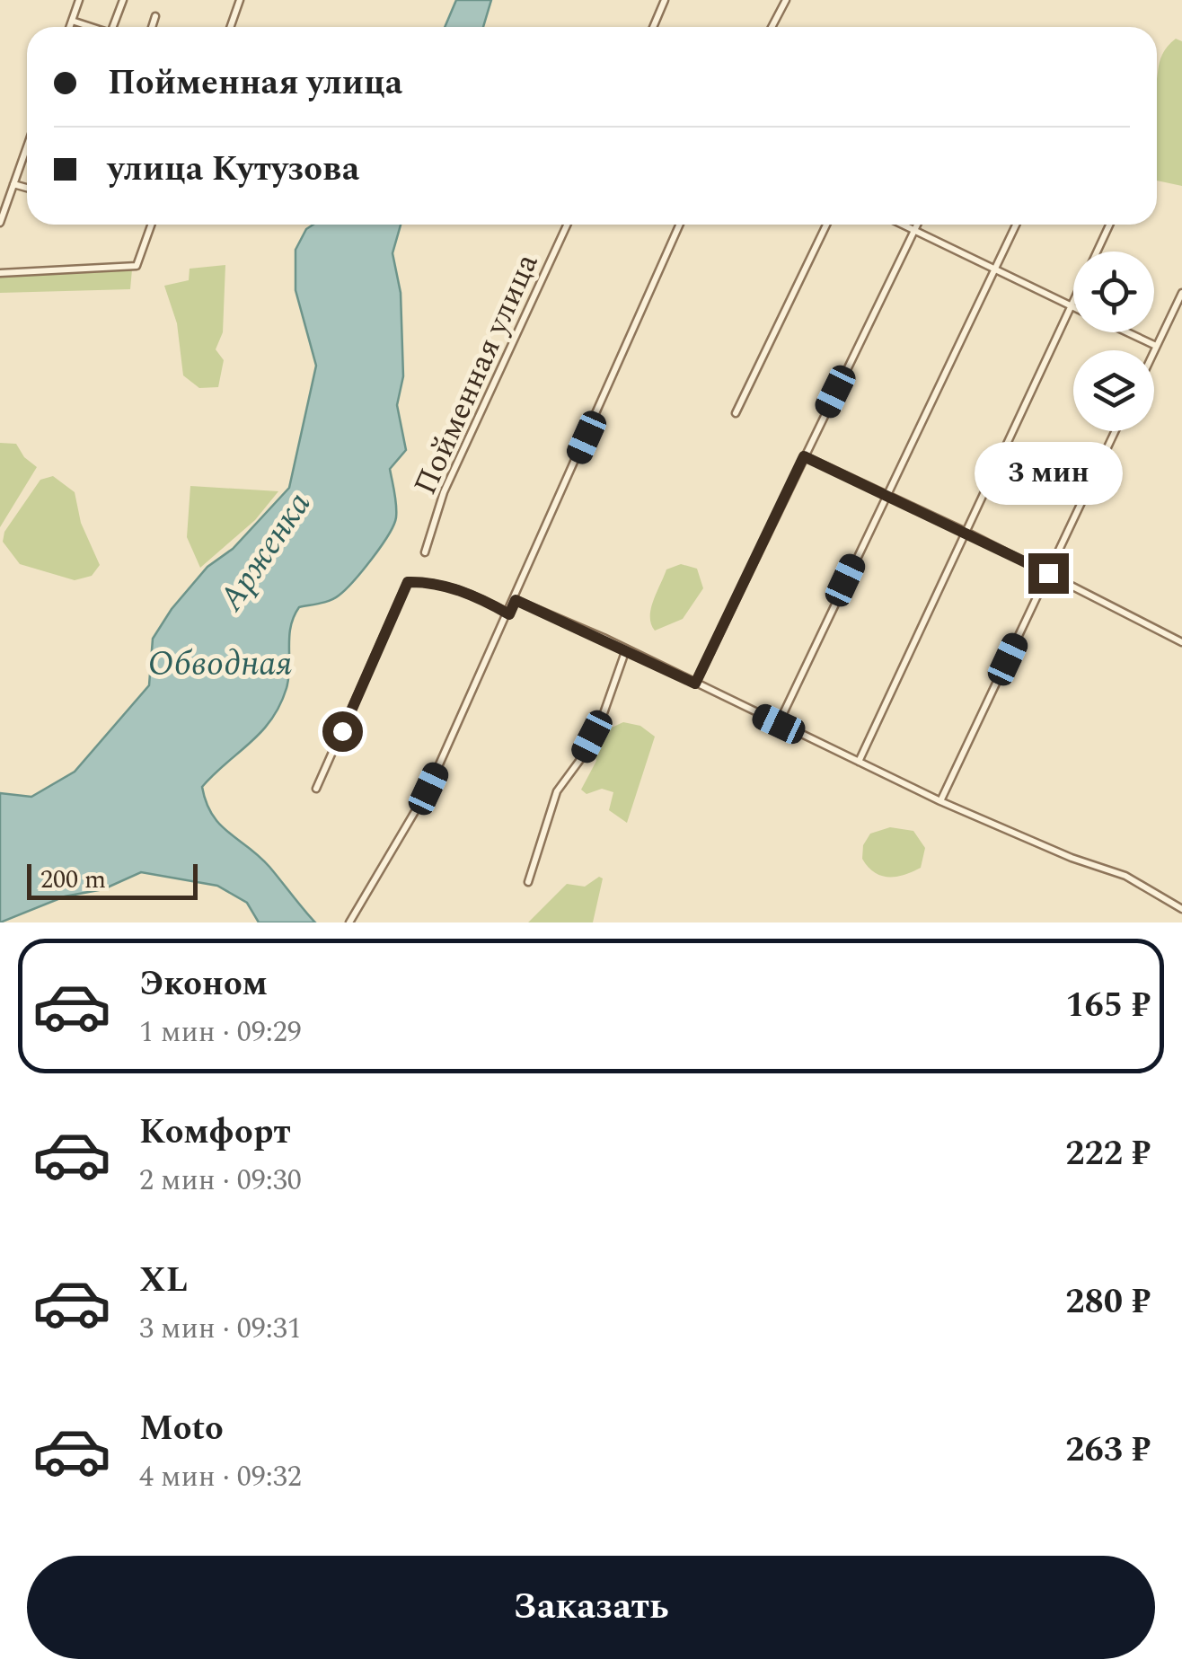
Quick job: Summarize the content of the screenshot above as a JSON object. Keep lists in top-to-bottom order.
{
  "streets": {
    "street": ["Пойменная улица"]
  },
  "water": ["Арженка", "Обводная"],
  "scale_bar": "200 m",
  "page": {
    "banner": ["Пойменная улица", "улица Кутузова"],
    "bubble": "3 мин",
    "scale": "200 m",
    "list": [
      {
        "name": "Эконом",
        "note": "1 мин · 09:29",
        "value": "165 ₽"
      },
      {
        "name": "Комфорт",
        "note": "2 мин · 09:30",
        "value": "222 ₽"
      },
      {
        "name": "XL",
        "note": "3 мин · 09:31",
        "value": "280 ₽"
      },
      {
        "name": "Moto",
        "note": "4 мин · 09:32",
        "value": "263 ₽"
      }
    ],
    "buttons": "Заказать"
  }
}
